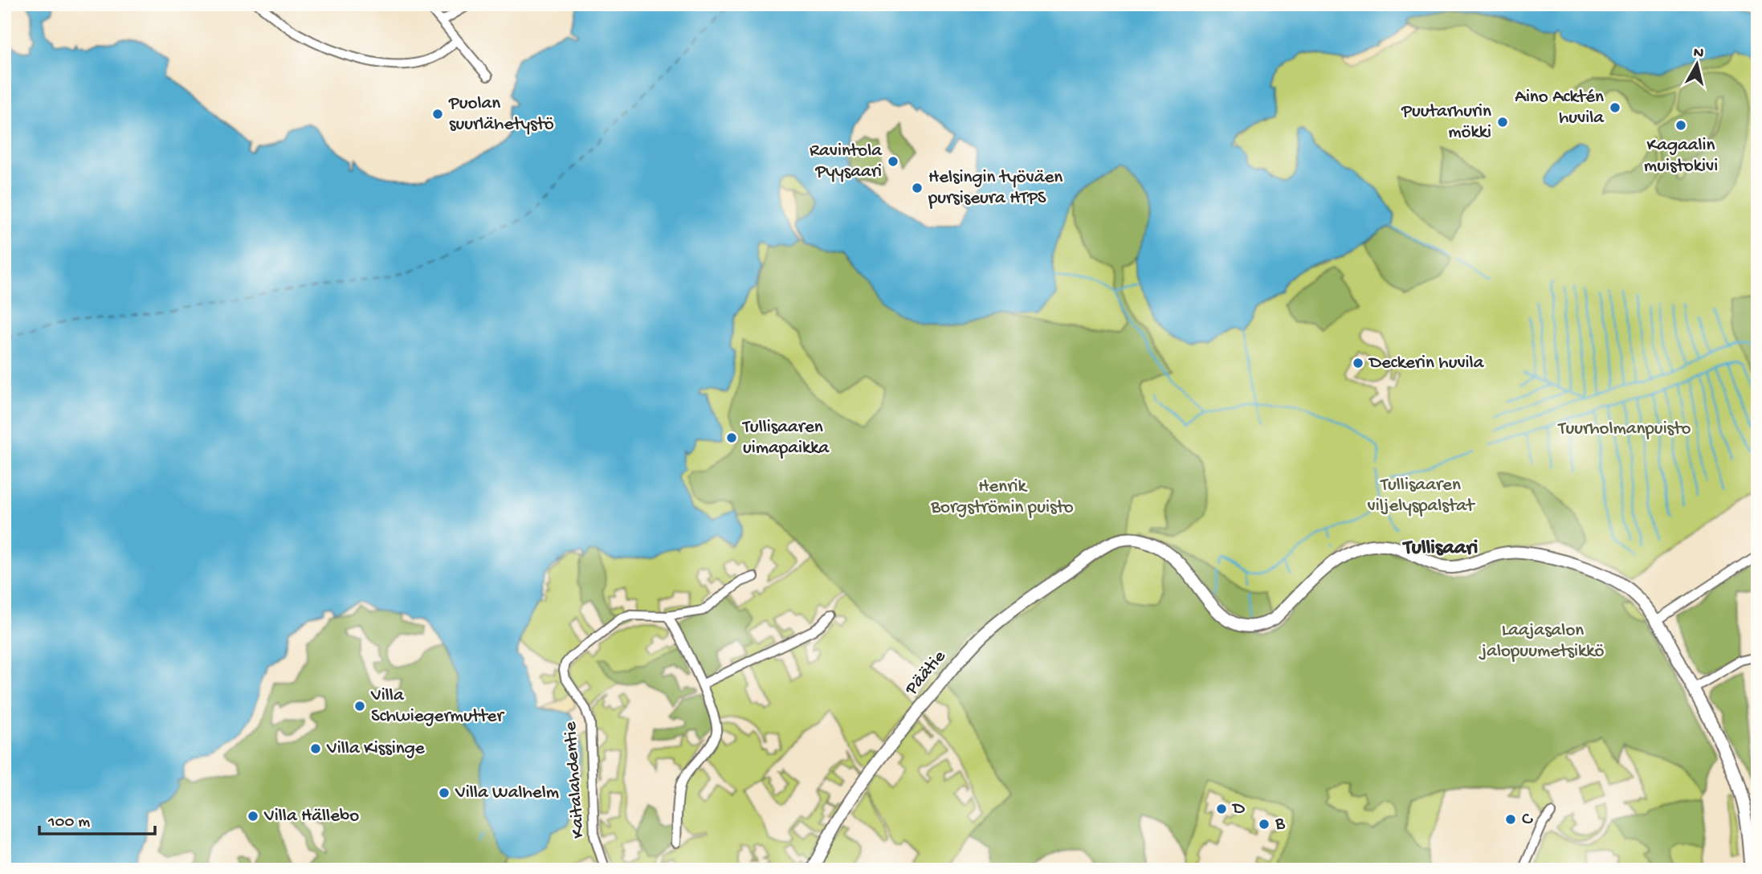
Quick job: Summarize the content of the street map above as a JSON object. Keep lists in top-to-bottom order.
{
  "streets": {
    "street": ["Päätie", "Kaitalahdentie"]
  },
  "districts": ["Tullisaari"],
  "parks": [
    "Tuurholmanpuisto",
    "Tullisaaren viljelyspalstat",
    "Henrik Borgströmin puisto",
    "Laajasalon jalopuumetsikkö"
  ],
  "places": [
    "Aino Acktén huvila",
    "Puolan suurlähetystö",
    "Puutarhurin mökki",
    "Kagaalin muistokivi",
    "Ravintola Pyysaari",
    "Helsingin työväen pursiseura HTPS",
    "Deckerin huvila",
    "Tullisaaren uimapaikka",
    "Villa Schwiegermutter",
    "Villa Kissinge",
    "Villa Walhelm",
    "D",
    "Villa Hällebo",
    "C",
    "B"
  ],
  "scale_bar": "100 m",
  "north": "top"
}
